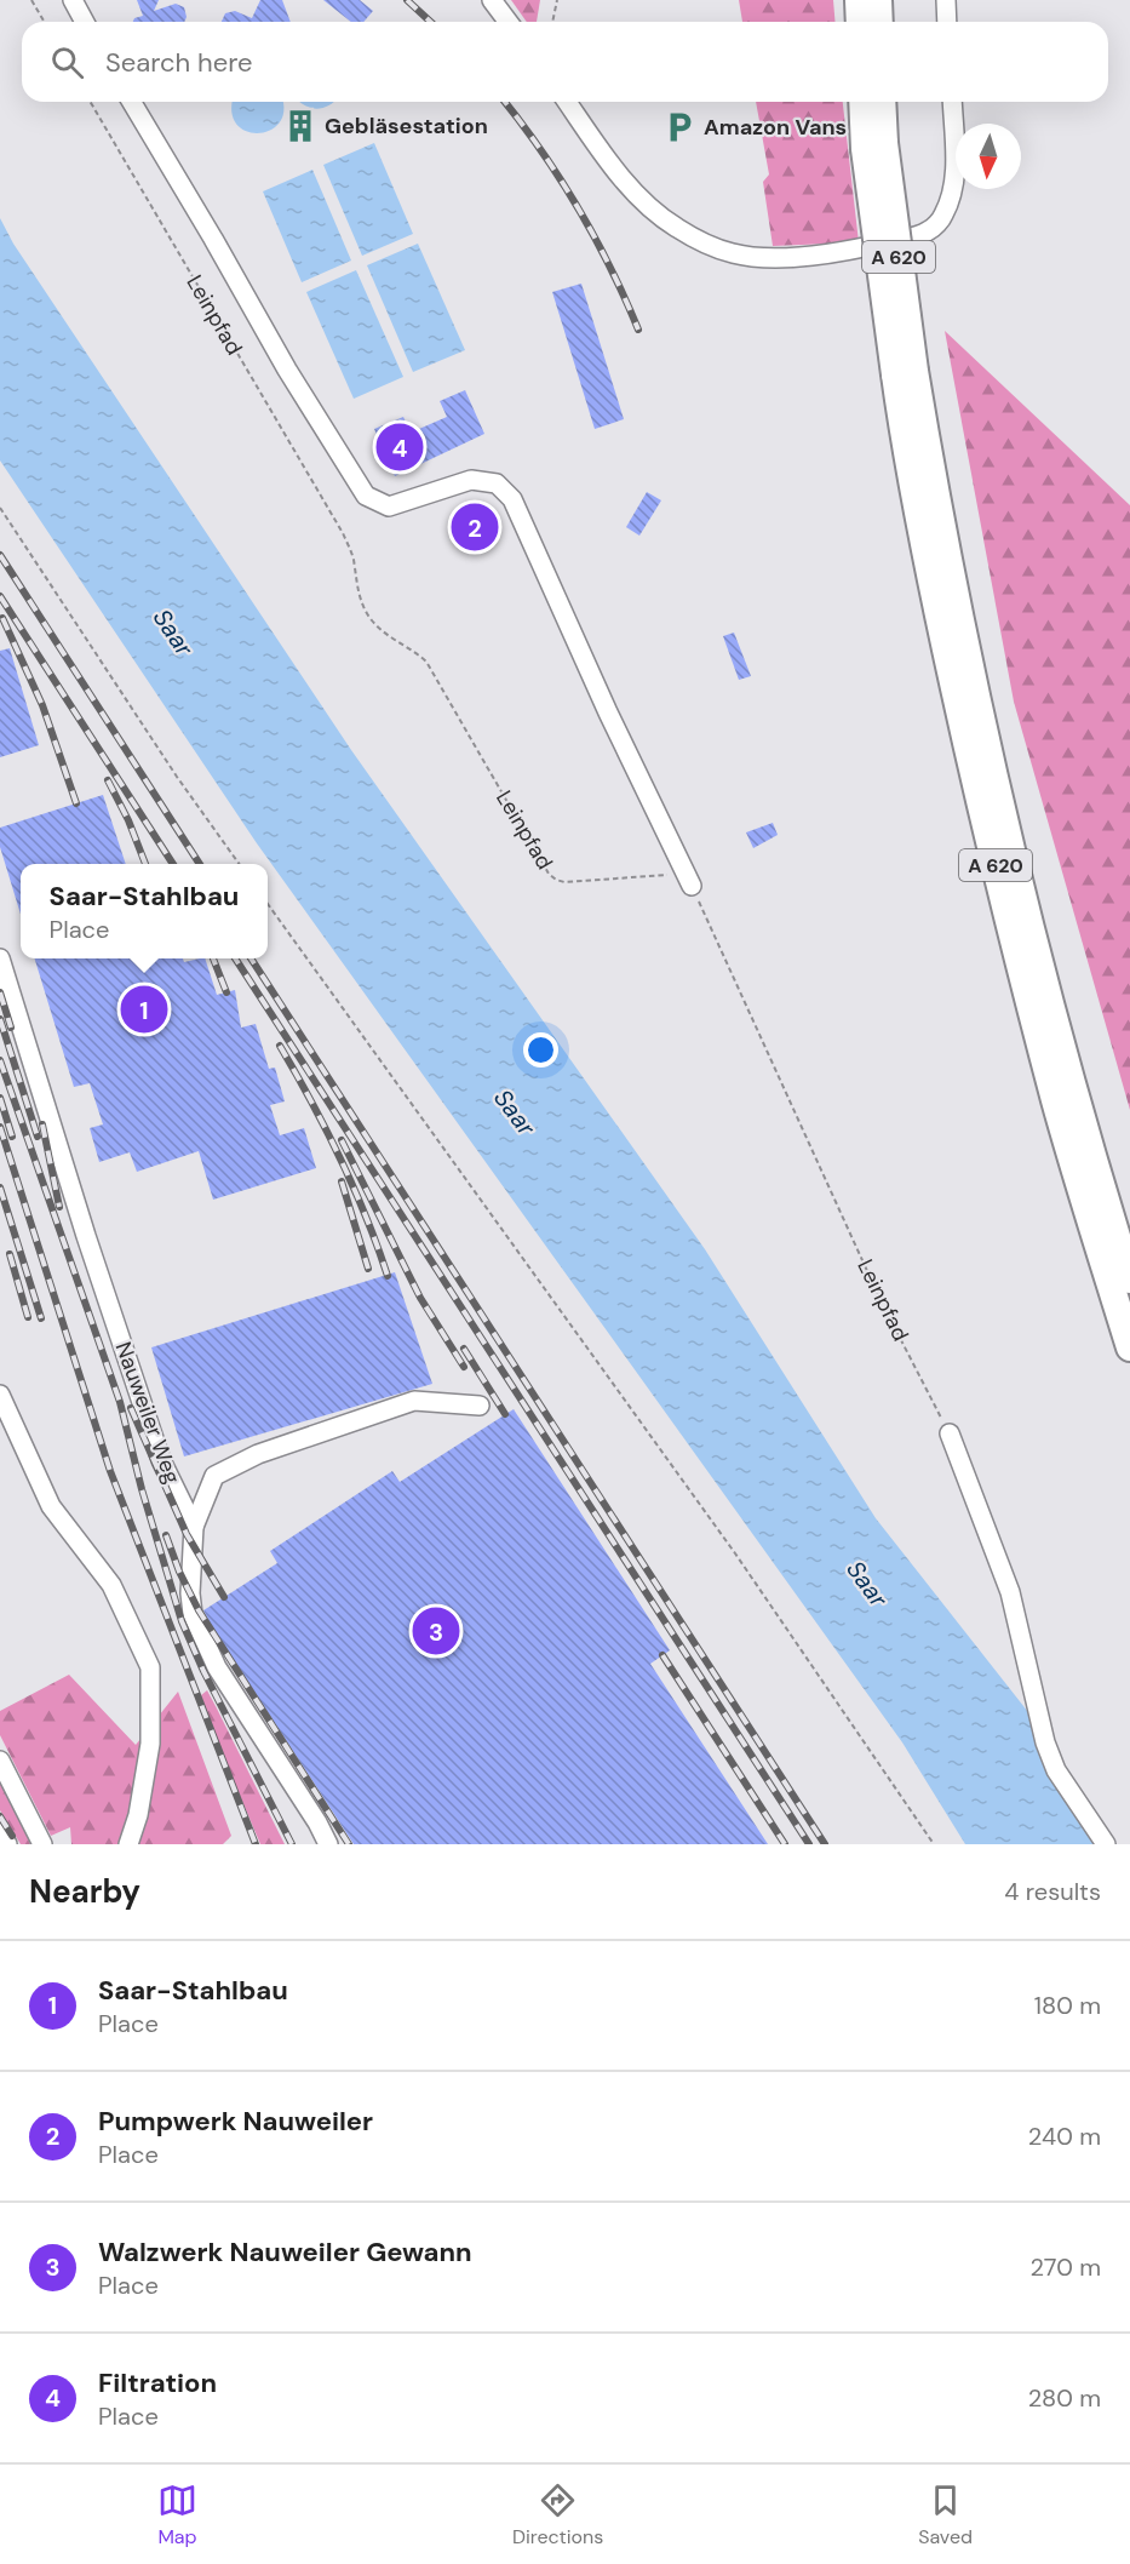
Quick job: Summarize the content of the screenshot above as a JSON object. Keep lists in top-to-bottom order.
{
  "streets": {
    "highway": ["A 620"],
    "street": ["Nauweiler Weg"],
    "path": ["Leinpfad"]
  },
  "water": ["Saar"],
  "places": {
    "building": ["Gebläsestation"],
    "parking": ["Amazon Vans"]
  },
  "north": "bottom",
  "page": {
    "search": "Search here",
    "pins": [
      "4",
      "2",
      "1",
      "3"
    ],
    "popup": ["Saar-Stahlbau", "Place"],
    "heading": ["Nearby", "4 results"],
    "list": [
      {
        "mark": "1",
        "name": "Saar-Stahlbau",
        "note": "Place",
        "value": "180 m"
      },
      {
        "mark": "2",
        "name": "Pumpwerk Nauweiler",
        "note": "Place",
        "value": "240 m"
      },
      {
        "mark": "3",
        "name": "Walzwerk Nauweiler Gewann",
        "note": "Place",
        "value": "270 m"
      },
      {
        "mark": "4",
        "name": "Filtration",
        "note": "Place",
        "value": "280 m"
      }
    ],
    "nav": ["Map", "Directions", "Saved"]
  }
}
